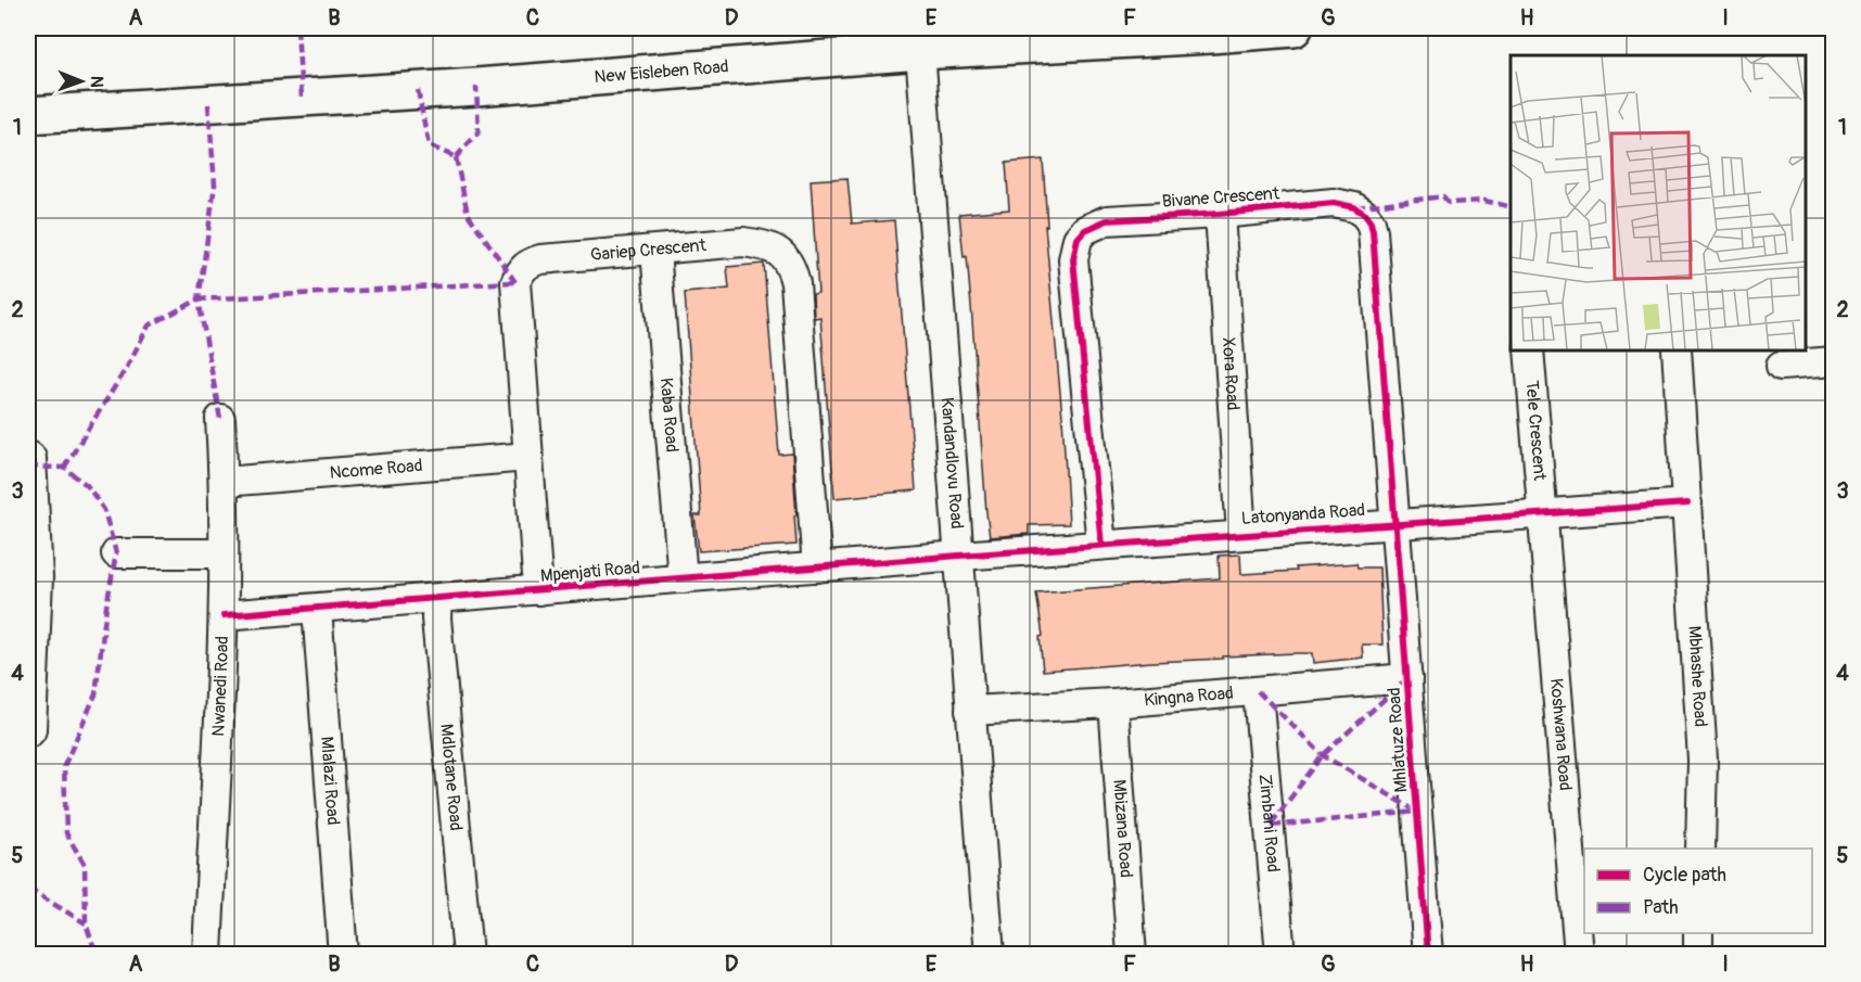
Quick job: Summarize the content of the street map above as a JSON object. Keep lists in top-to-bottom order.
{
  "streets": {
    "main road": ["New Eisleben Road"],
    "street": [
      "Bivane Crescent",
      "Gariep Crescent",
      "Xora Road",
      "Kaba Road",
      "Tele Crescent",
      "Kandandlovu Road",
      "Ncome Road",
      "Latonyanda Road",
      "Mpenjati Road",
      "Mbhashe Road",
      "Nwanedi Road",
      "Kingna Road",
      "Koshwana Road",
      "Mhlatuze Road",
      "Mdlotane Road",
      "Mlalazi Road",
      "Zimbani Road",
      "Mbizana Road"
    ]
  },
  "crossings": [
    ["New Eisleben Road", "Kandandlovu Road"],
    ["Bivane Crescent", "Xora Road"],
    ["Bivane Crescent", "Latonyanda Road"],
    ["Bivane Crescent", "Mhlatuze Road"],
    ["Gariep Crescent", "Kaba Road"],
    ["Gariep Crescent", "Ncome Road"],
    ["Gariep Crescent", "Mpenjati Road"],
    ["Xora Road", "Latonyanda Road"],
    ["Kaba Road", "Mpenjati Road"],
    ["Tele Crescent", "Latonyanda Road"],
    ["Tele Crescent", "Koshwana Road"],
    ["Kandandlovu Road", "Latonyanda Road"],
    ["Kandandlovu Road", "Mpenjati Road"],
    ["Kandandlovu Road", "Kingna Road"],
    ["Ncome Road", "Nwanedi Road"],
    ["Latonyanda Road", "Mpenjati Road"],
    ["Latonyanda Road", "Mbhashe Road"],
    ["Latonyanda Road", "Koshwana Road"],
    ["Latonyanda Road", "Mhlatuze Road"],
    ["Mpenjati Road", "Nwanedi Road"],
    ["Mpenjati Road", "Mdlotane Road"],
    ["Mpenjati Road", "Mlalazi Road"],
    ["Kingna Road", "Mhlatuze Road"],
    ["Kingna Road", "Zimbani Road"],
    ["Kingna Road", "Mbizana Road"]
  ],
  "legend": ["Cycle path", "Path"],
  "north": "right",
  "grid": {
    "columns": [
      "A",
      "B",
      "C",
      "D",
      "E",
      "F",
      "G",
      "H",
      "I"
    ],
    "rows": [
      "1",
      "2",
      "3",
      "4",
      "5"
    ]
  }
}
